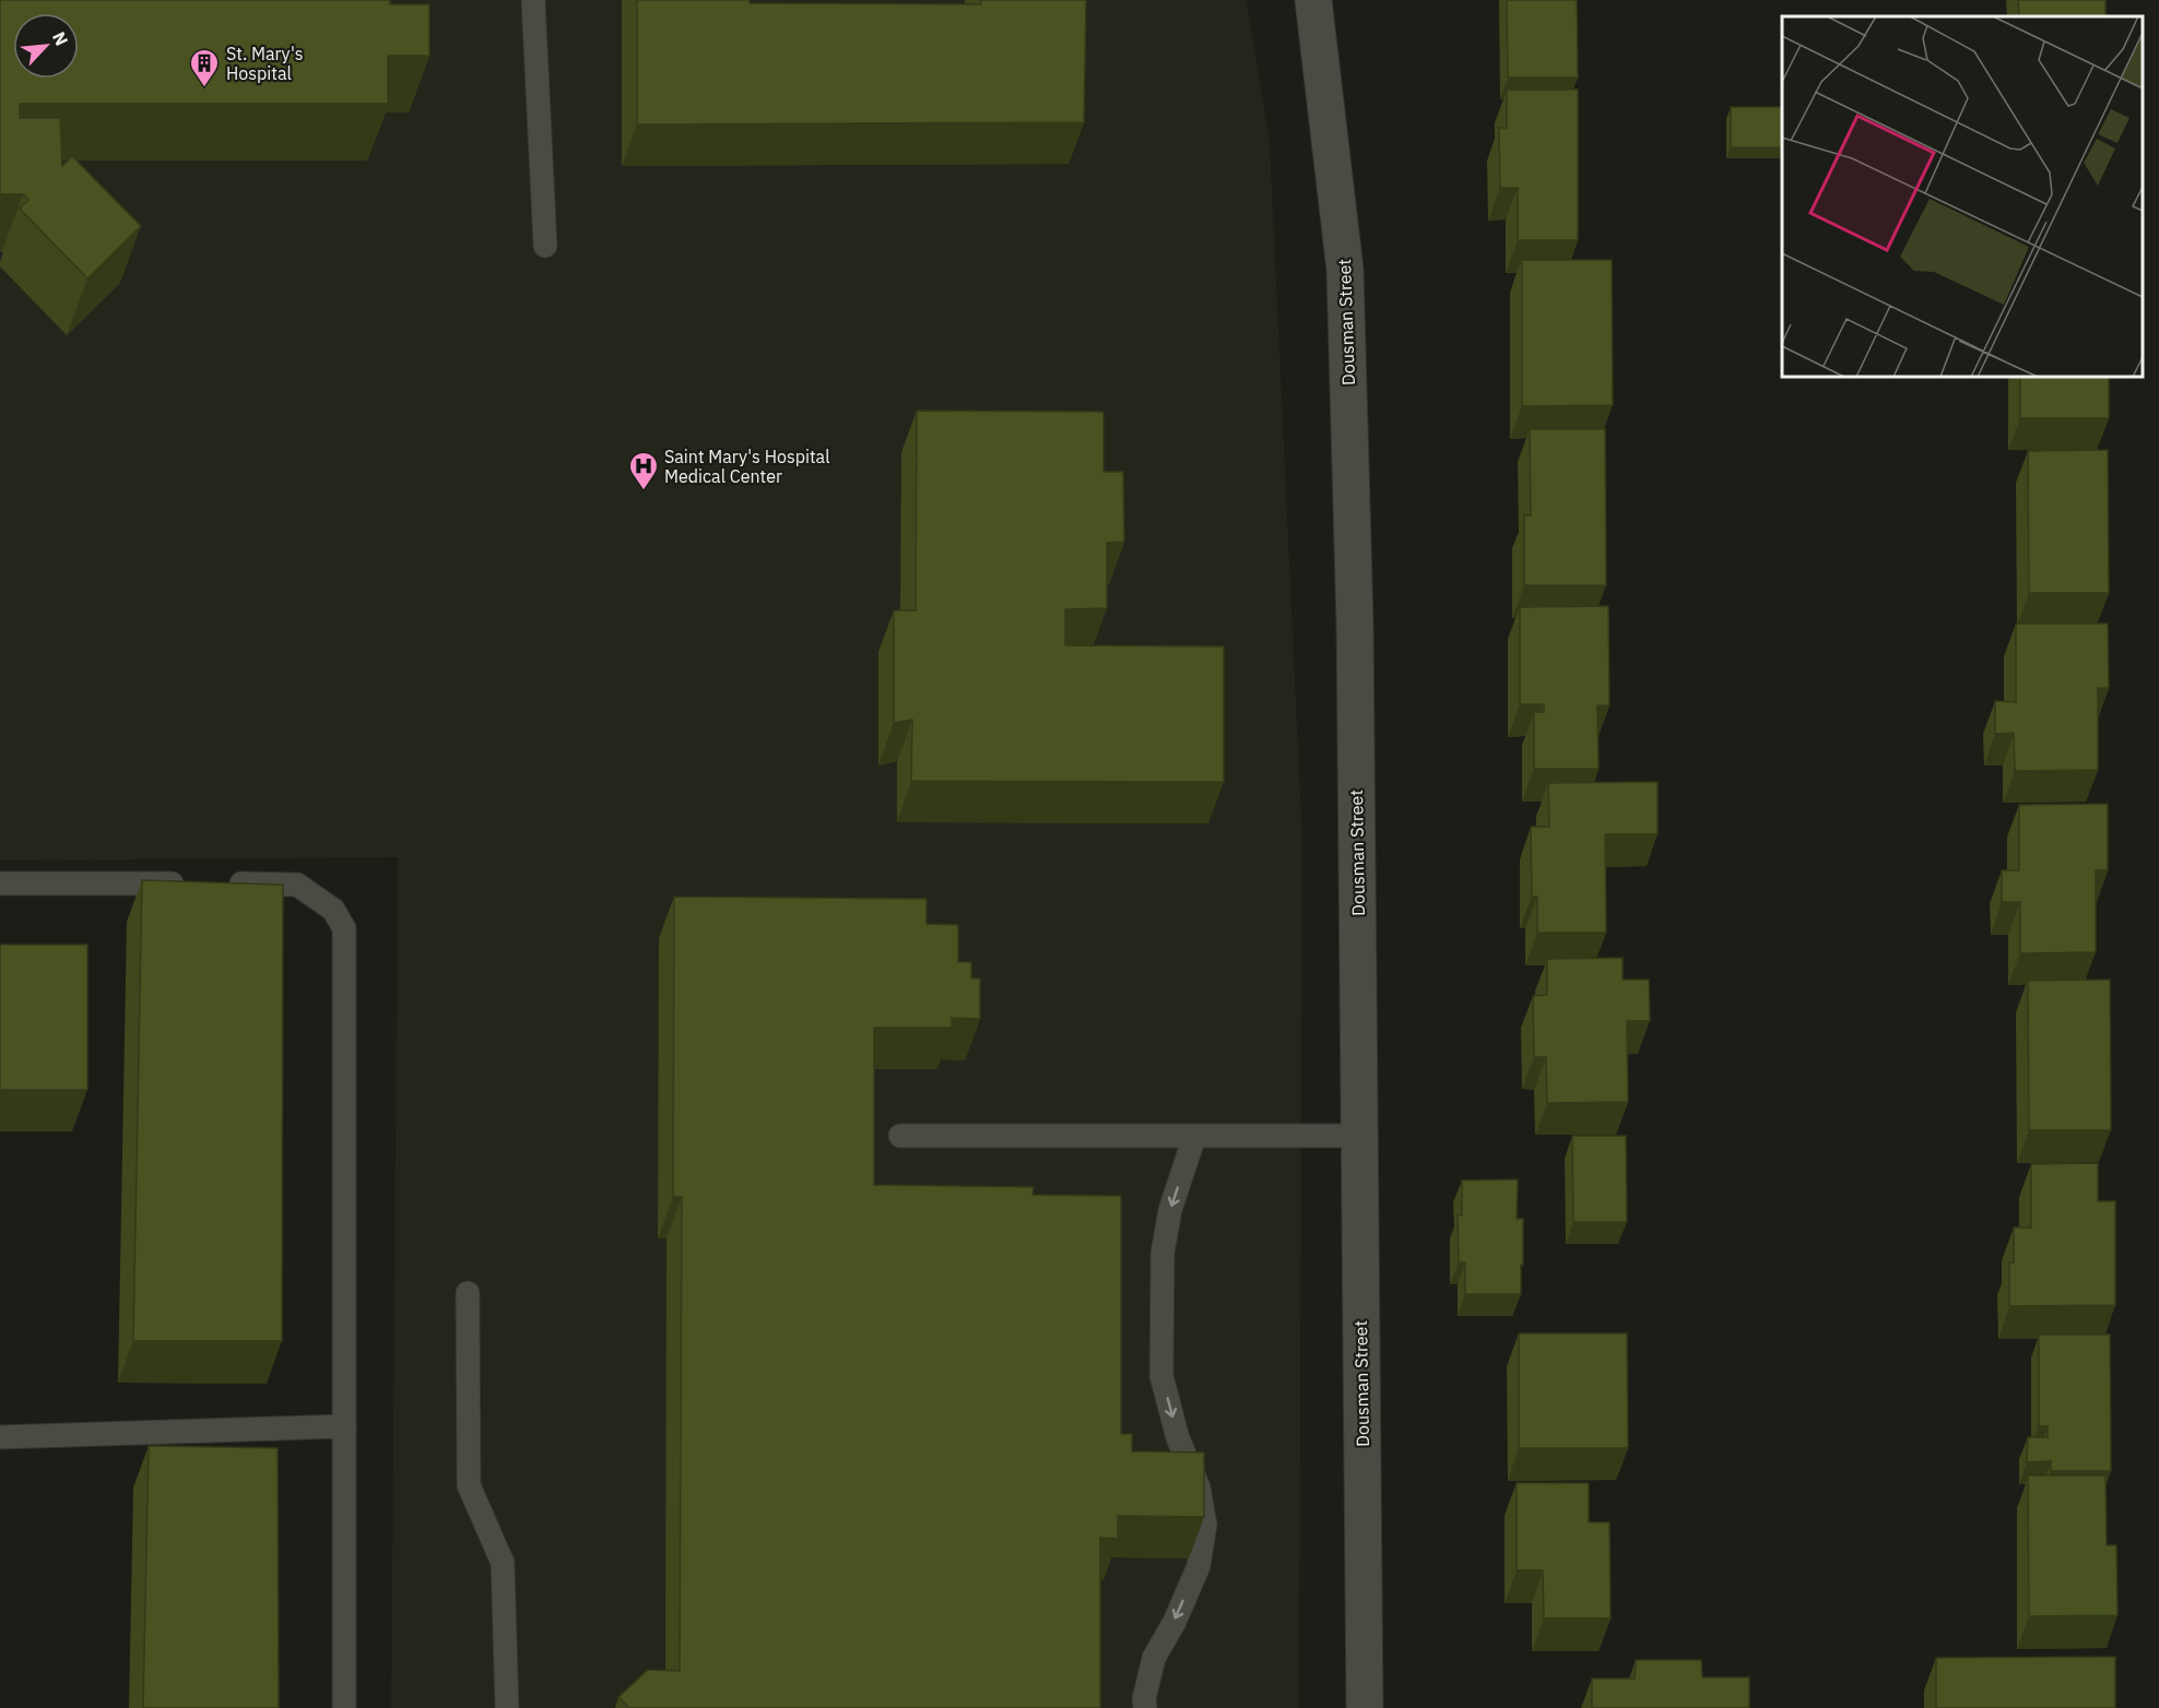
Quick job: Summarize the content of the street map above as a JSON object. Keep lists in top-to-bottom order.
{
  "streets": {
    "street": ["Dousman Street"]
  },
  "places": {
    "building": ["St. Mary's Hospital"],
    "hospital": ["Saint Mary's Hospital Medical Center"]
  },
  "north": "top right"
}
